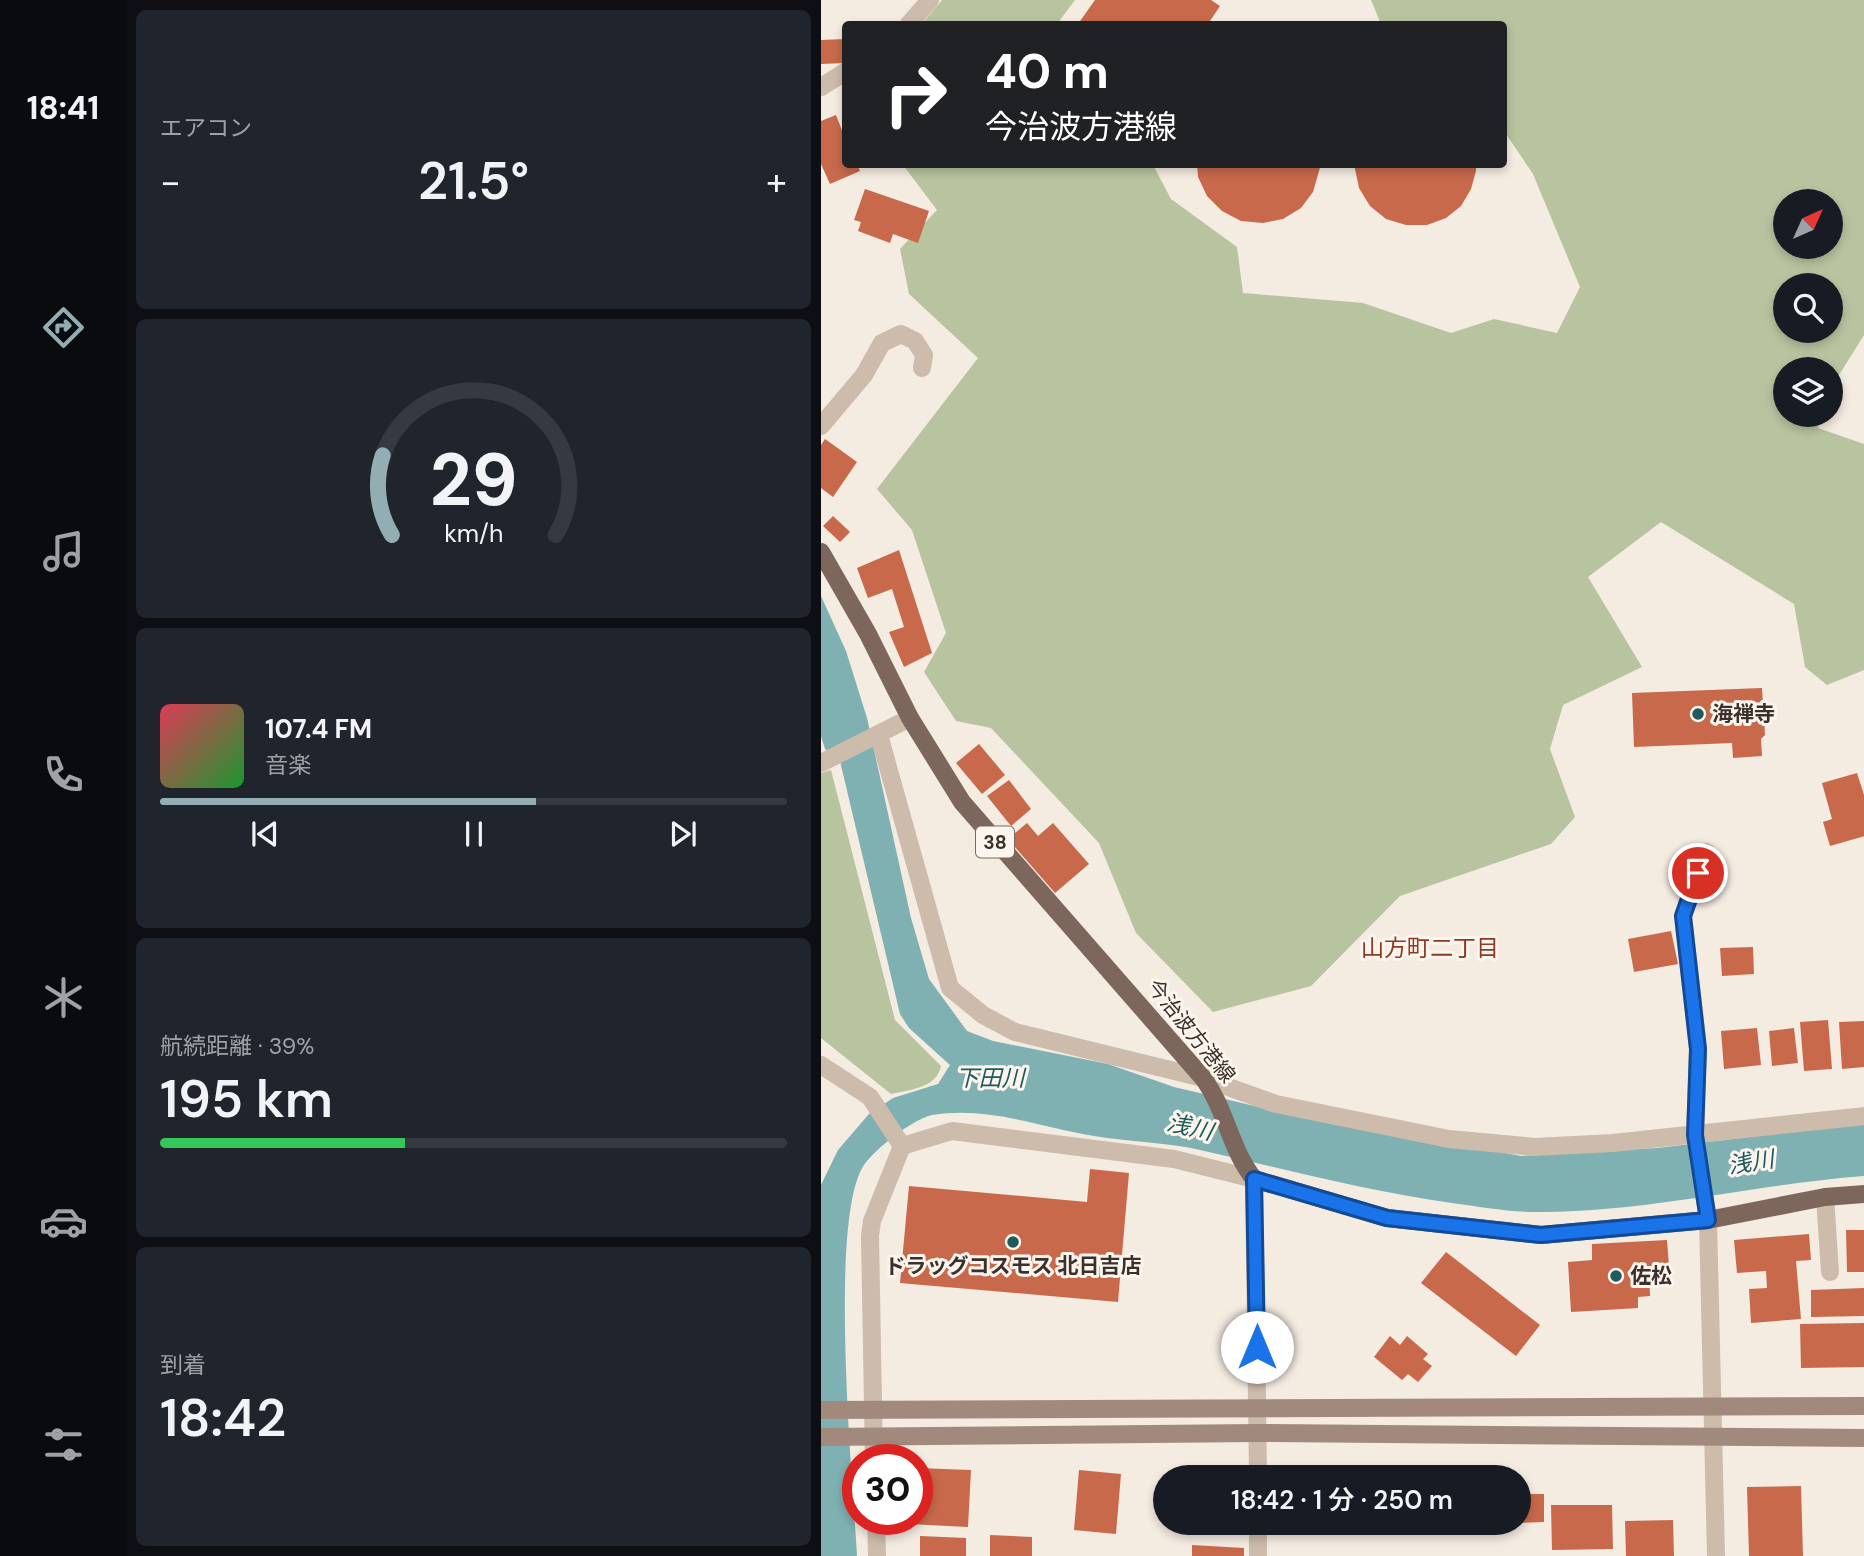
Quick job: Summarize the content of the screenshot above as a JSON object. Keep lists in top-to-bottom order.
{
  "streets": {
    "main road": ["38", "今治波方港線"]
  },
  "districts": ["山方町二丁目"],
  "water": ["下田川", "浅川"],
  "places": ["海禅寺", "ドラッグコスモス 北日吉店", "佐松"],
  "north": "top right",
  "page": {
    "tabs": "18:41",
    "tile": [
      "エアコン",
      ["航続距離 · 39%", "195 km"],
      ["到着", "18:42"]
    ],
    "turn": ["40 m", "今治波方港線"],
    "heat": ["−", "21.5°", "+"],
    "song": ["107.4 FM", "音楽"],
    "limit": "30",
    "trip": "18:42 · 1 分 · 250 m",
    "gauge": ["29", "km/h"]
  }
}
